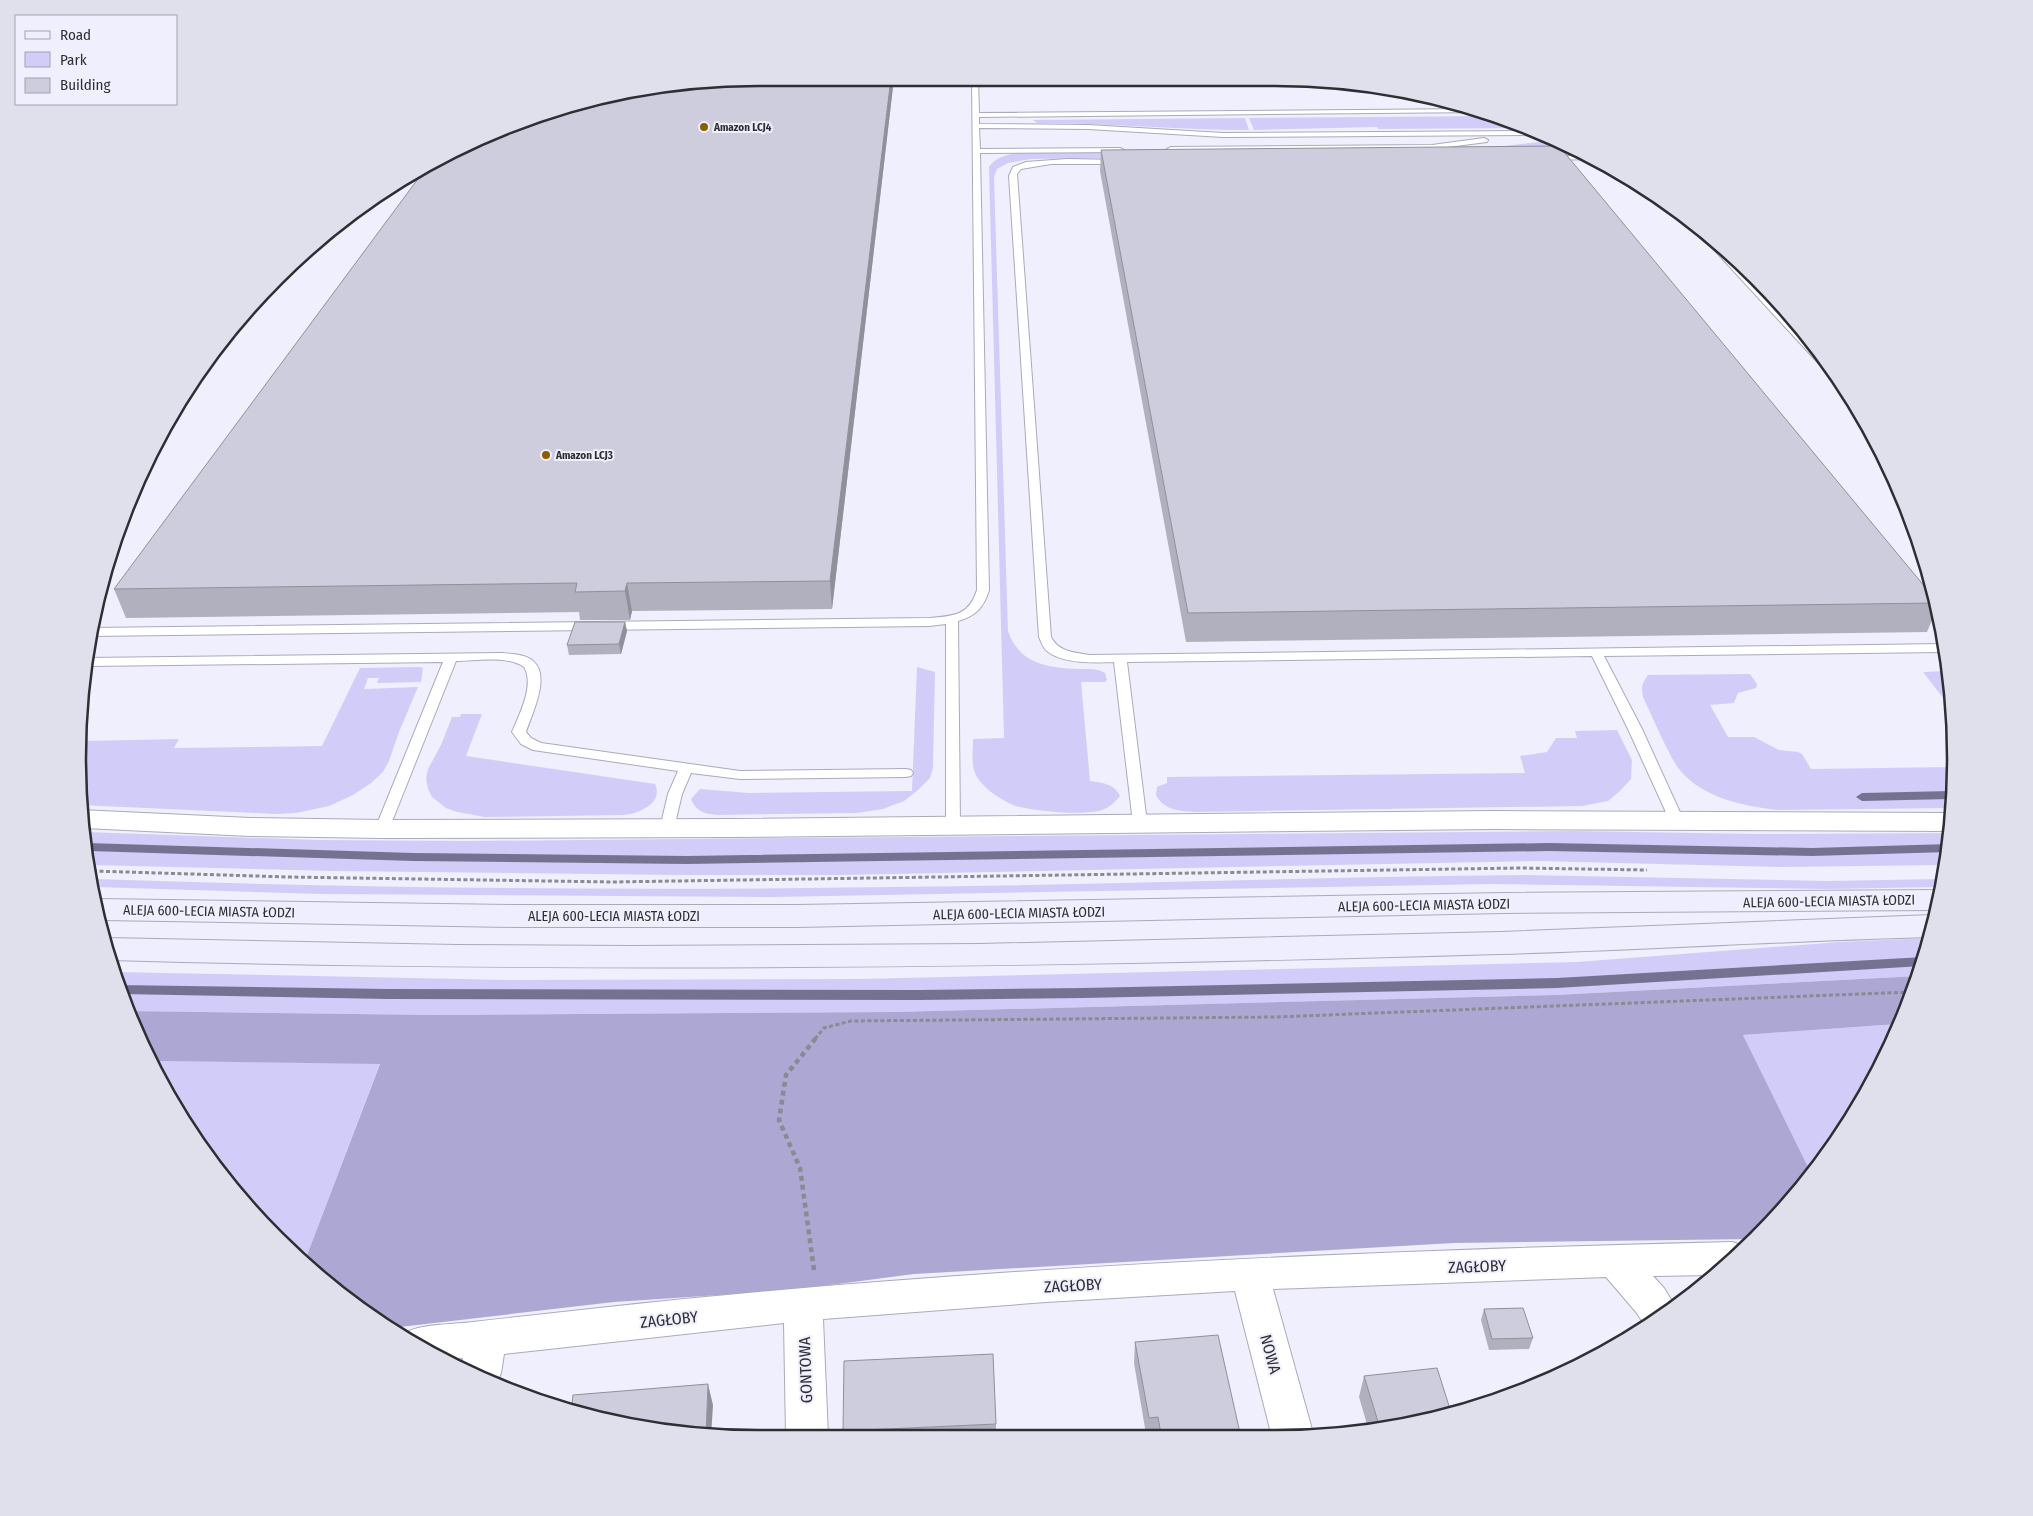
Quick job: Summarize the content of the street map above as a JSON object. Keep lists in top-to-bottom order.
{
  "streets": {
    "main road": ["ALEJA 600-LECIA MIASTA ŁODZI"],
    "street": ["ZAGŁOBY", "NOWA", "GONTOWA"]
  },
  "crossings": [
    ["ZAGŁOBY", "NOWA"],
    ["ZAGŁOBY", "GONTOWA"]
  ],
  "places": ["Amazon LCJ4", "Amazon LCJ3"],
  "legend": ["Road", "Park", "Building"]
}
